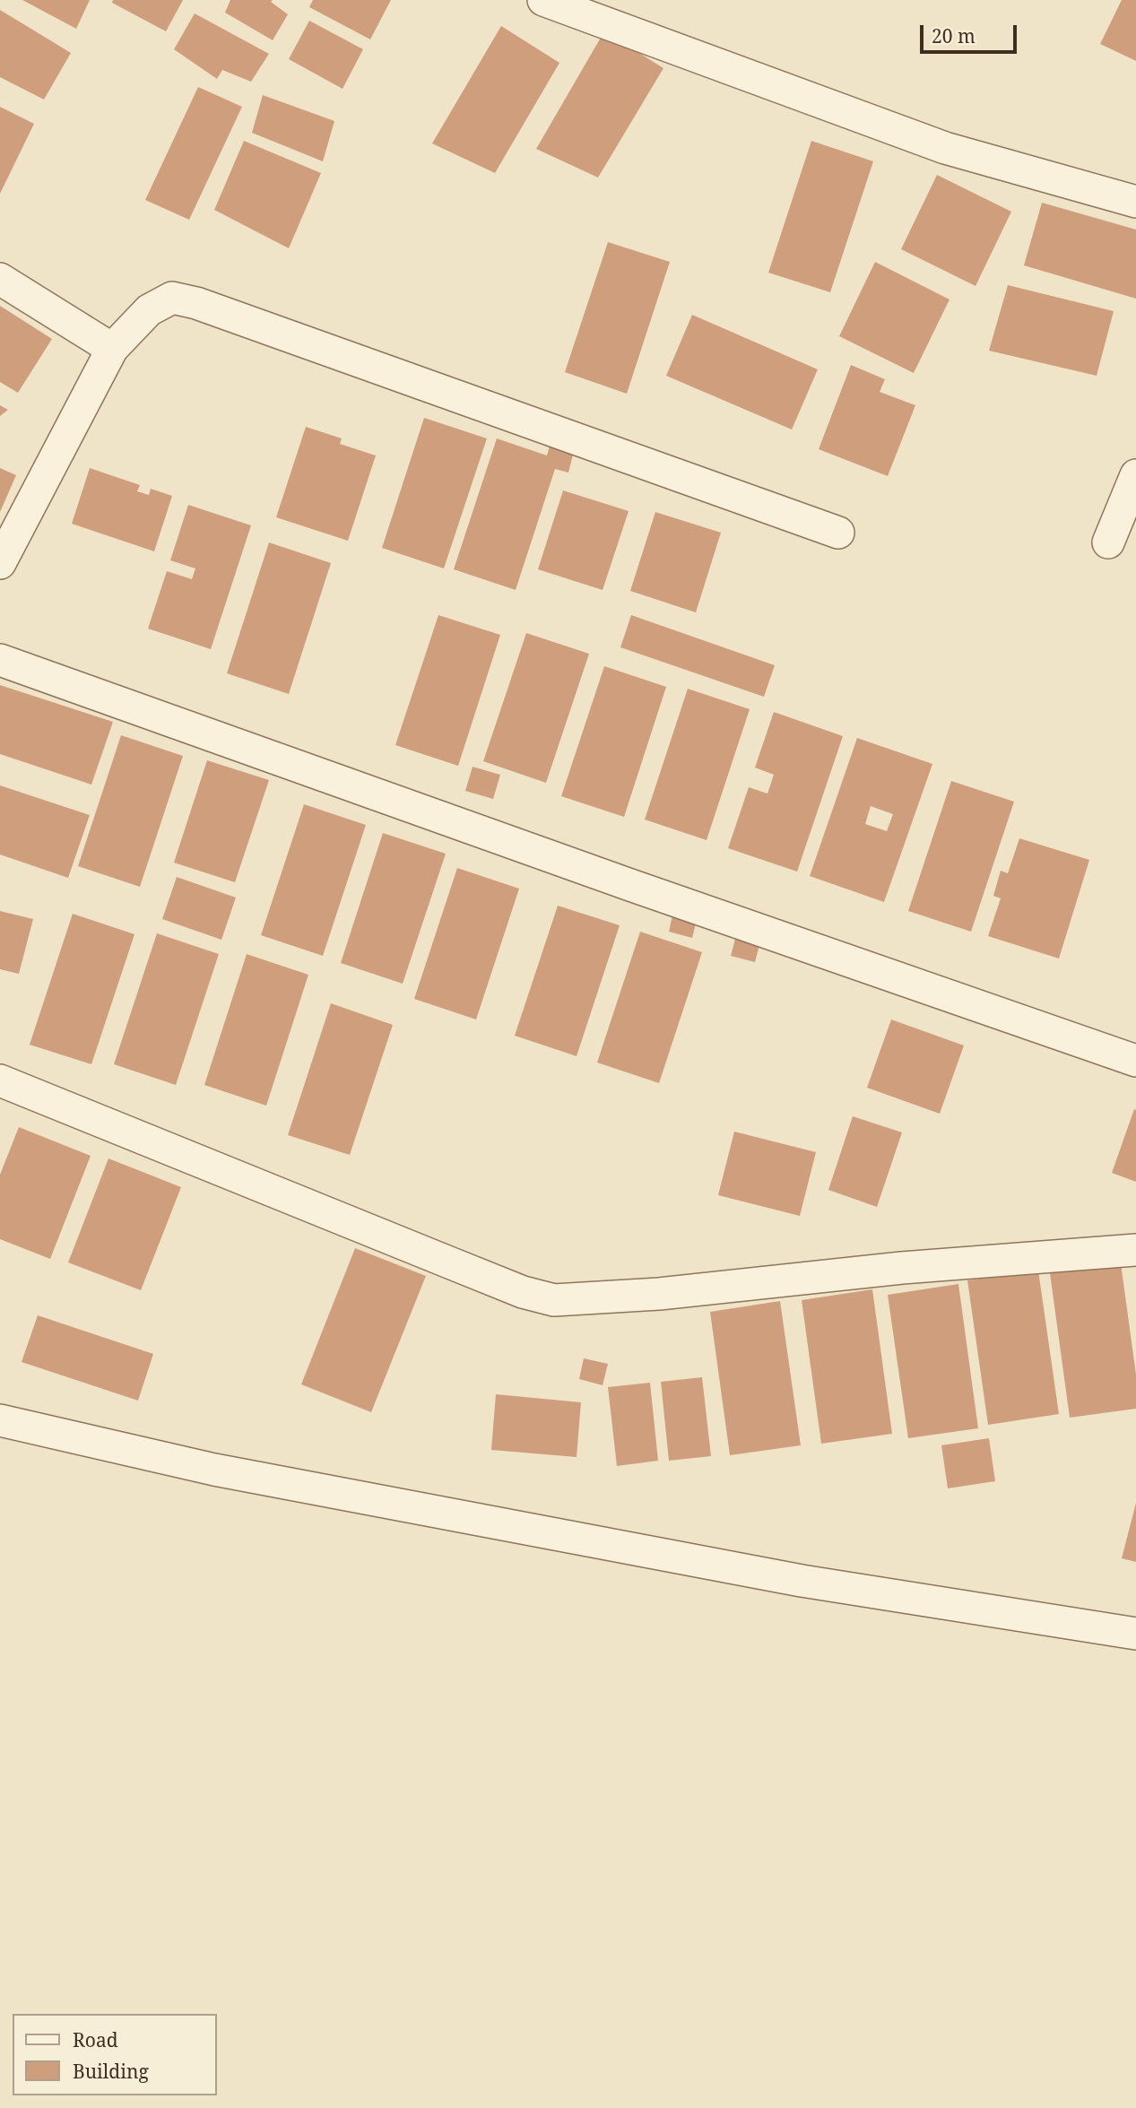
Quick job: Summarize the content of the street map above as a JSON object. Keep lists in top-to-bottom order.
{
  "legend": ["Road", "Building"],
  "scale_bar": "20 m"
}
